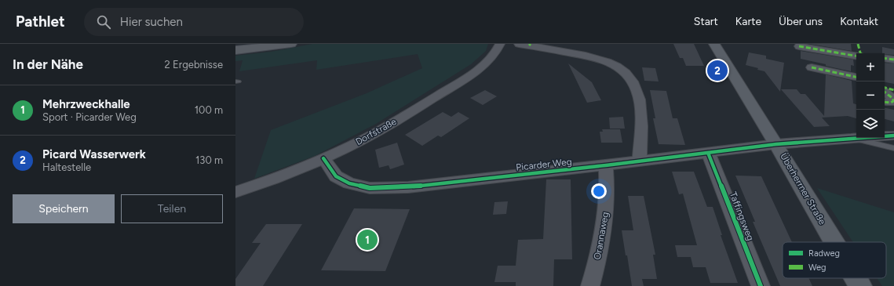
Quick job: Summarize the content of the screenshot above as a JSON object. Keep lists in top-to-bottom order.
{
  "streets": {
    "main road": ["Überherrner Straße"],
    "street": [
      "Dorfstraße",
      "Picarder Weg",
      "Taffingsweg",
      "Orannaweg"
    ]
  },
  "crossings": [
    ["Dorfstraße", "Picarder Weg"],
    ["Picarder Weg", "Überherrner Straße"],
    ["Picarder Weg", "Taffingsweg"],
    ["Picarder Weg", "Orannaweg"]
  ],
  "legend": ["Radweg", "Weg"],
  "page": {
    "header": "Pathlet",
    "search": "Hier suchen",
    "nav": [
      "Start",
      "Karte",
      "Über uns",
      "Kontakt"
    ],
    "heading": ["In der Nähe", "2 Ergebnisse"],
    "map_buttons": ["+", "−"],
    "pins": ["2", "1"],
    "list": [
      {
        "mark": "1",
        "name": "Mehrzweckhalle",
        "note": "Sport · Picarder Weg",
        "value": "100 m"
      },
      {
        "mark": "2",
        "name": "Picard Wasserwerk",
        "note": "Haltestelle",
        "value": "130 m"
      }
    ],
    "buttons": ["Speichern", "Teilen"]
  }
}
